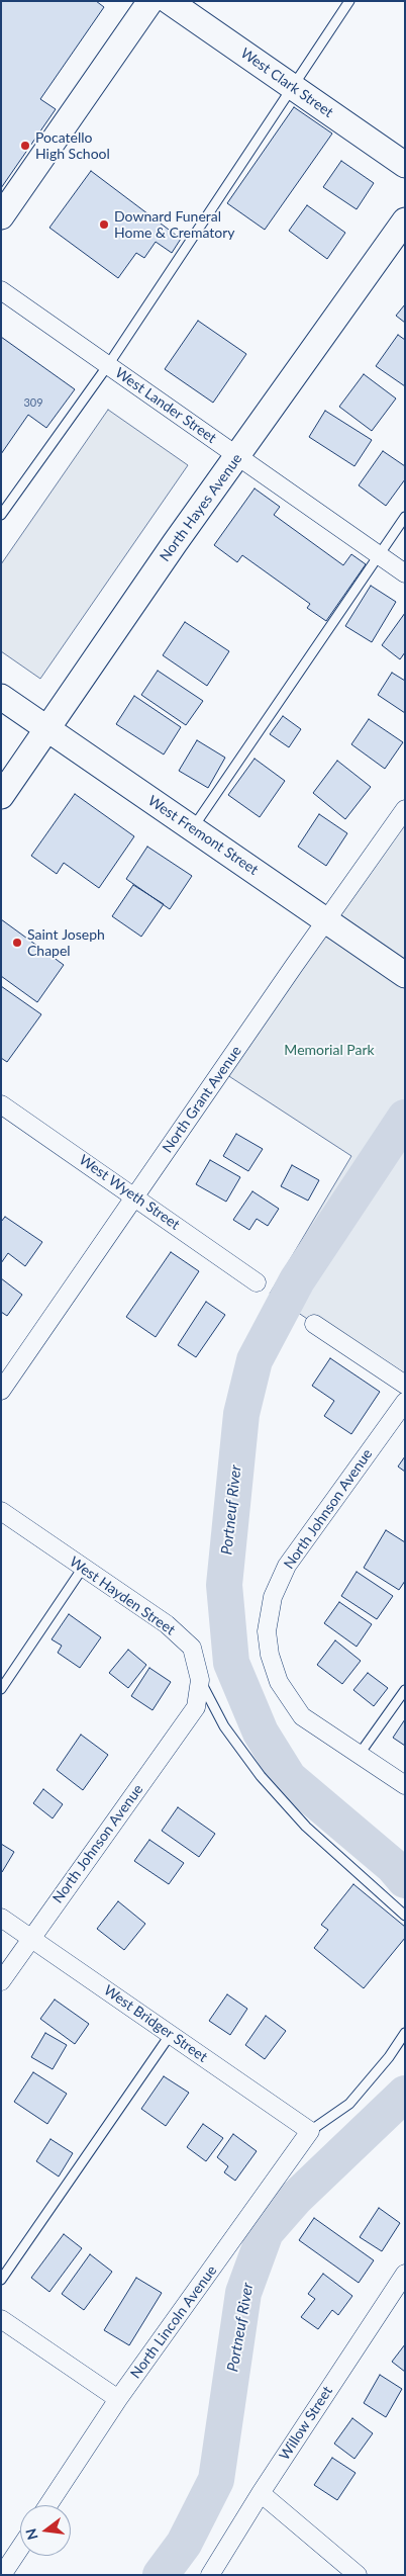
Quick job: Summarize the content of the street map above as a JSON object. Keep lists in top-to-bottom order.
{
  "streets": {
    "street": [
      "West Clark Street",
      "West Lander Street",
      "North Hayes Avenue",
      "West Fremont Street",
      "North Grant Avenue",
      "West Wyeth Street",
      "North Johnson Avenue",
      "West Hayden Street",
      "West Bridger Street",
      "North Lincoln Avenue",
      "Willow Street"
    ]
  },
  "crossings": [
    ["West Lander Street", "North Hayes Avenue"],
    ["North Hayes Avenue", "West Fremont Street"],
    ["West Fremont Street", "North Grant Avenue"],
    ["North Grant Avenue", "West Wyeth Street"],
    ["North Johnson Avenue", "West Hayden Street"],
    ["North Johnson Avenue", "West Bridger Street"],
    ["West Bridger Street", "North Lincoln Avenue"]
  ],
  "water": ["Portneuf River"],
  "parks": ["Memorial Park"],
  "places": ["Pocatello High School", "Downard Funeral Home & Crematory", "Saint Joseph Chapel"],
  "house_numbers": ["309"],
  "north": "left"
}
